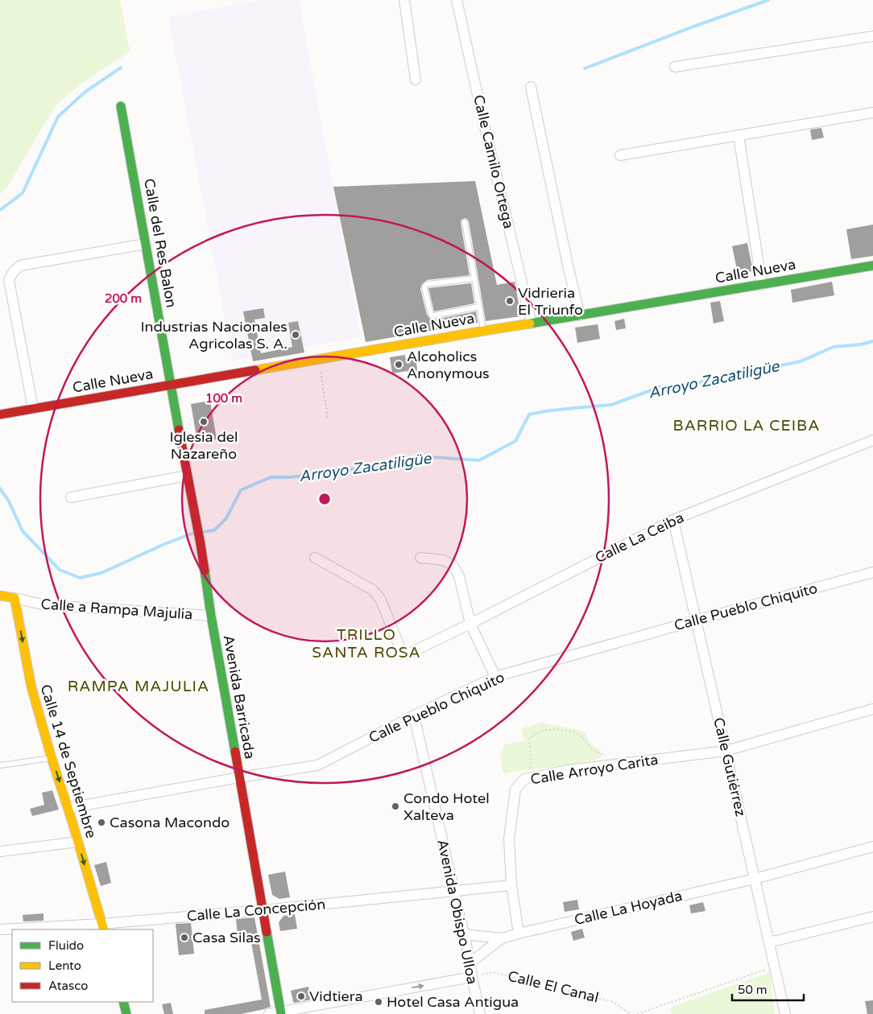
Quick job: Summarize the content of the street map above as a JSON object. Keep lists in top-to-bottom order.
{
  "streets": {
    "street": [
      "Calle Camilo Ortega",
      "Calle del Res Balon",
      "Calle Nueva",
      "Calle La Ceiba",
      "Calle Pueblo Chiquito",
      "Calle a Rampa Majulia",
      "Avenida Barricada",
      "Calle 14 de Septiembre",
      "Calle Gutiérrez",
      "Calle Arroyo Carita",
      "Calle La Hoyada",
      "Calle La Concepción",
      "Avenida Obispo Ulloa"
    ],
    "path": ["Calle El Canal"]
  },
  "crossings": [
    ["Calle Camilo Ortega", "Calle Nueva"],
    ["Calle del Res Balon", "Calle Nueva"],
    ["Calle del Res Balon", "Avenida Barricada"],
    ["Calle Nueva", "Avenida Barricada"],
    ["Calle La Ceiba", "Calle Gutiérrez"],
    ["Calle Pueblo Chiquito", "Avenida Barricada"],
    ["Calle Pueblo Chiquito", "Calle 14 de Septiembre"],
    ["Calle Pueblo Chiquito", "Calle Gutiérrez"],
    ["Calle Pueblo Chiquito", "Avenida Obispo Ulloa"],
    ["Calle a Rampa Majulia", "Avenida Barricada"],
    ["Calle a Rampa Majulia", "Calle 14 de Septiembre"],
    ["Avenida Barricada", "Calle La Concepción"],
    ["Calle 14 de Septiembre", "Calle La Concepción"],
    ["Calle Gutiérrez", "Calle Arroyo Carita"],
    ["Calle Gutiérrez", "Calle La Hoyada"],
    ["Calle Arroyo Carita", "Calle La Hoyada"],
    ["Calle Arroyo Carita", "Calle La Concepción"],
    ["Calle La Hoyada", "Avenida Obispo Ulloa"],
    ["Calle La Concepción", "Avenida Obispo Ulloa"],
    ["Avenida Obispo Ulloa", "Calle El Canal"]
  ],
  "one_way": ["Calle 14 de Septiembre"],
  "districts": ["BARRIO LA CEIBA", "TRILLO SANTA ROSA", "RAMPA MAJULIA"],
  "water": ["Arroyo Zacatiligüe"],
  "places": [
    "Vidrieria El Triunfo",
    "Industrias Nacionales Agricolas S. A.",
    "Alcoholics Anonymous",
    "Iglesia del Nazareño",
    "Condo Hotel Xalteva",
    "Casona Macondo",
    "Casa Silas",
    "Vidtiera",
    "Hotel Casa Antigua"
  ],
  "legend": ["Fluido", "Lento", "Atasco"],
  "scale_bar": "50 m",
  "rings": ["200 m", "100 m"]
}
